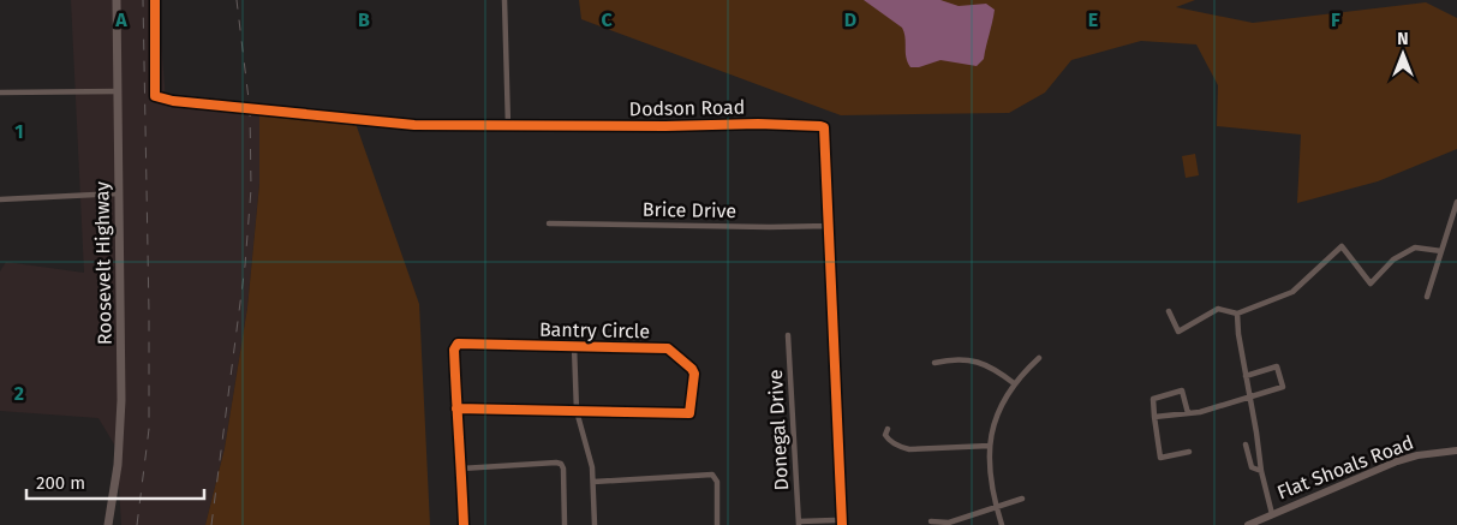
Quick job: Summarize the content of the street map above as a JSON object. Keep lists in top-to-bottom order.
{
  "streets": {
    "main road": ["Roosevelt Highway"],
    "street": [
      "Dodson Road",
      "Brice Drive",
      "Bantry Circle",
      "Donegal Drive",
      "Flat Shoals Road"
    ]
  },
  "crossings": [
    ["Dodson Road", "Brice Drive"]
  ],
  "scale_bar": "200 m",
  "north": "top",
  "grid": {
    "columns": [
      "A",
      "B",
      "C",
      "D",
      "E",
      "F"
    ],
    "rows": ["1", "2"]
  }
}
